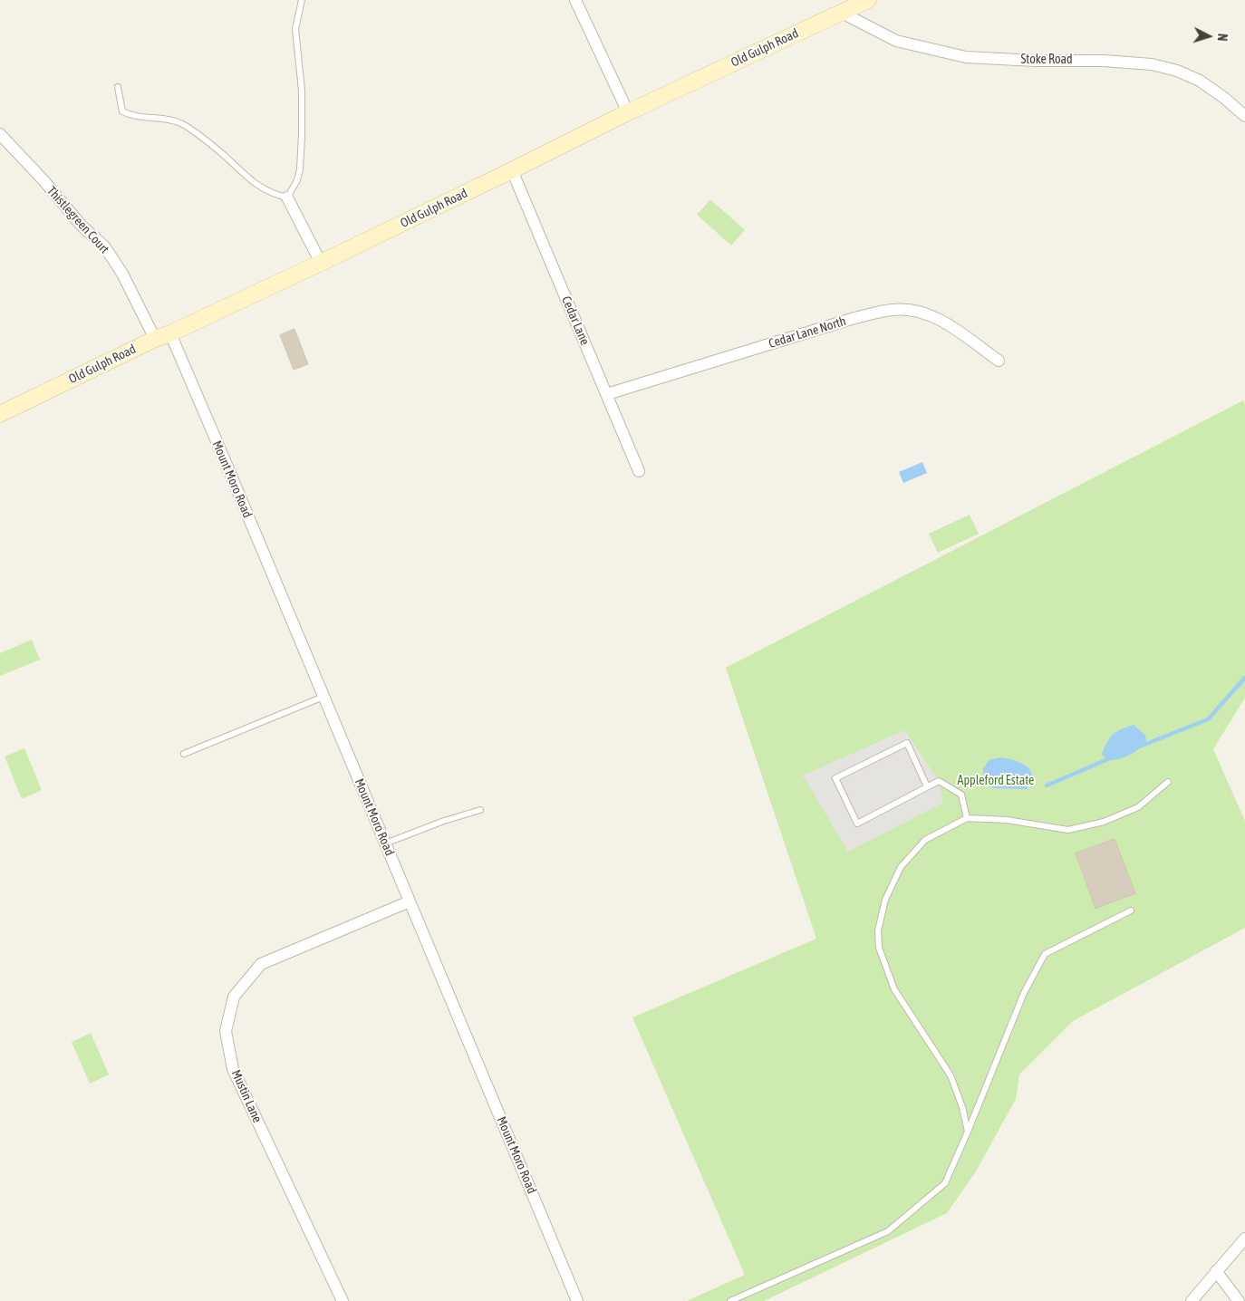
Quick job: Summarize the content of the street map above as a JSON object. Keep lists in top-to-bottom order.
{
  "streets": {
    "street": [
      "Old Gulph Road",
      "Stoke Road",
      "Thistlegreen Court",
      "Cedar Lane",
      "Cedar Lane North",
      "Mount Moro Road",
      "Mustin Lane"
    ]
  },
  "crossings": [
    ["Old Gulph Road", "Stoke Road"],
    ["Old Gulph Road", "Thistlegreen Court"],
    ["Old Gulph Road", "Cedar Lane"],
    ["Old Gulph Road", "Mount Moro Road"],
    ["Thistlegreen Court", "Mount Moro Road"],
    ["Cedar Lane", "Cedar Lane North"],
    ["Mount Moro Road", "Mustin Lane"]
  ],
  "parks": ["Appleford Estate"],
  "north": "right"
}
